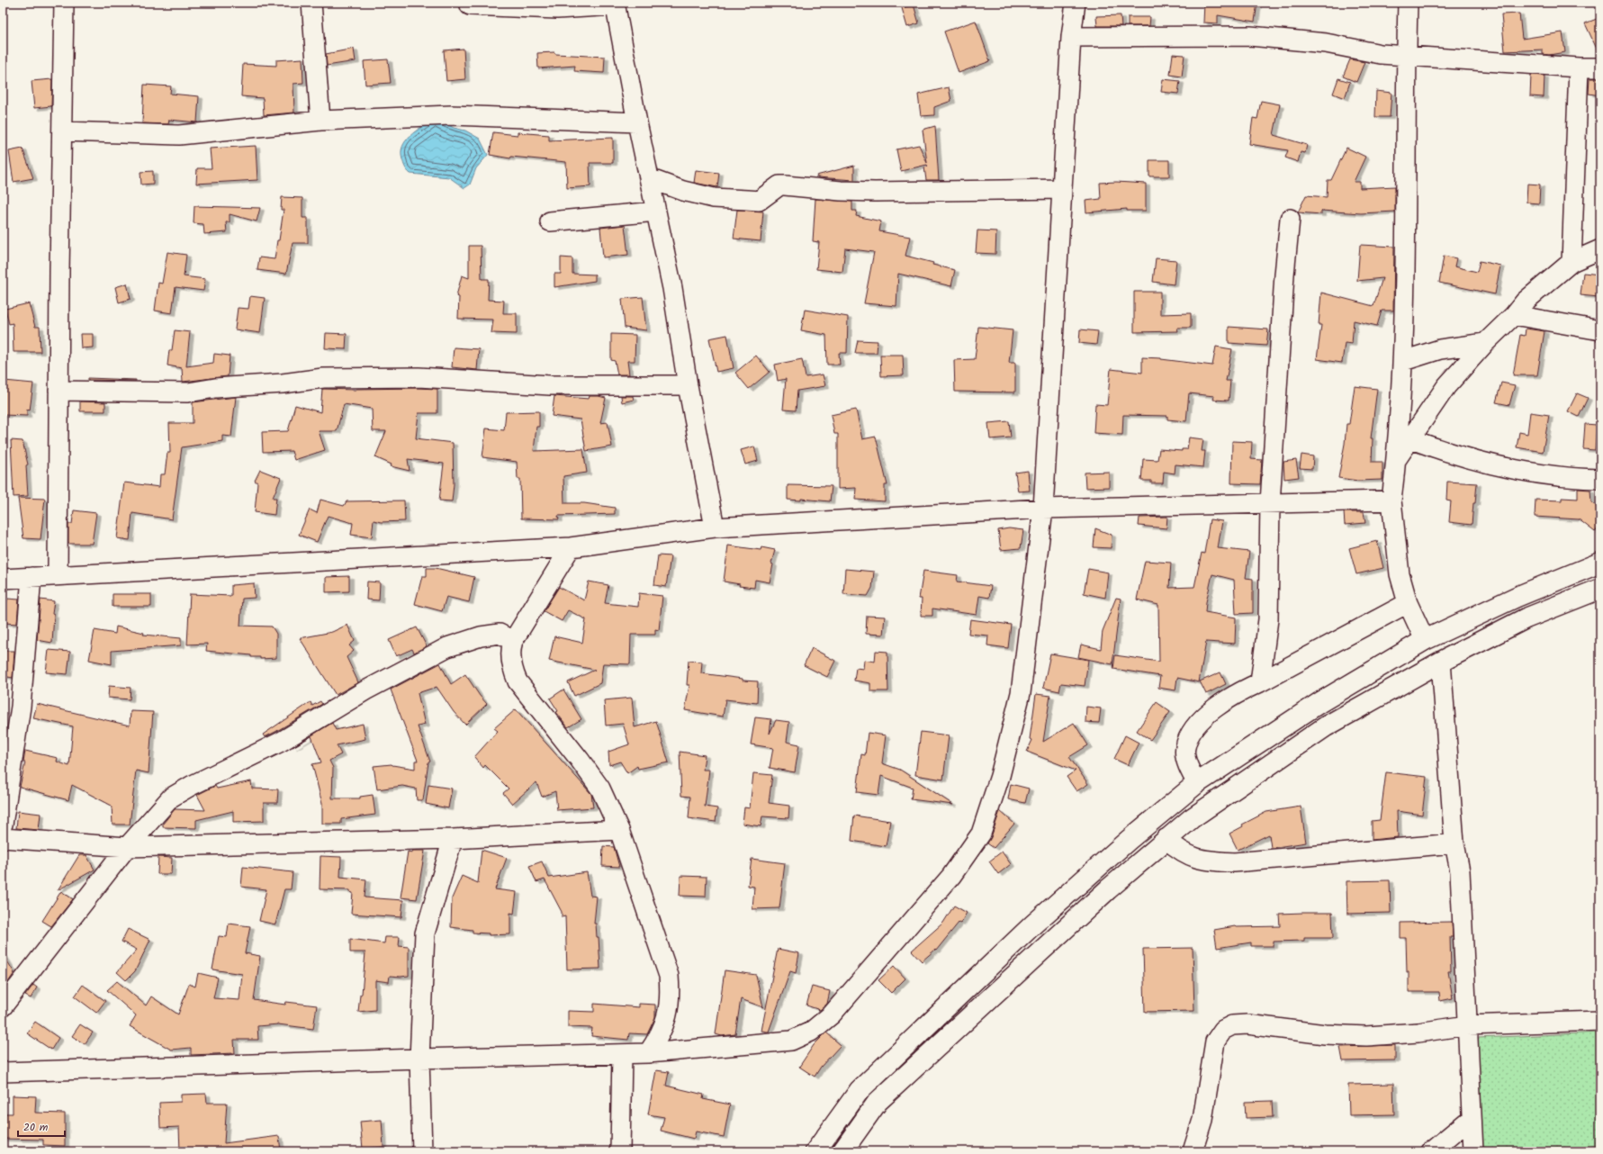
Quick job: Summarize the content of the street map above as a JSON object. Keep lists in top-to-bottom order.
{
  "scale_bar": "20 m"
}
